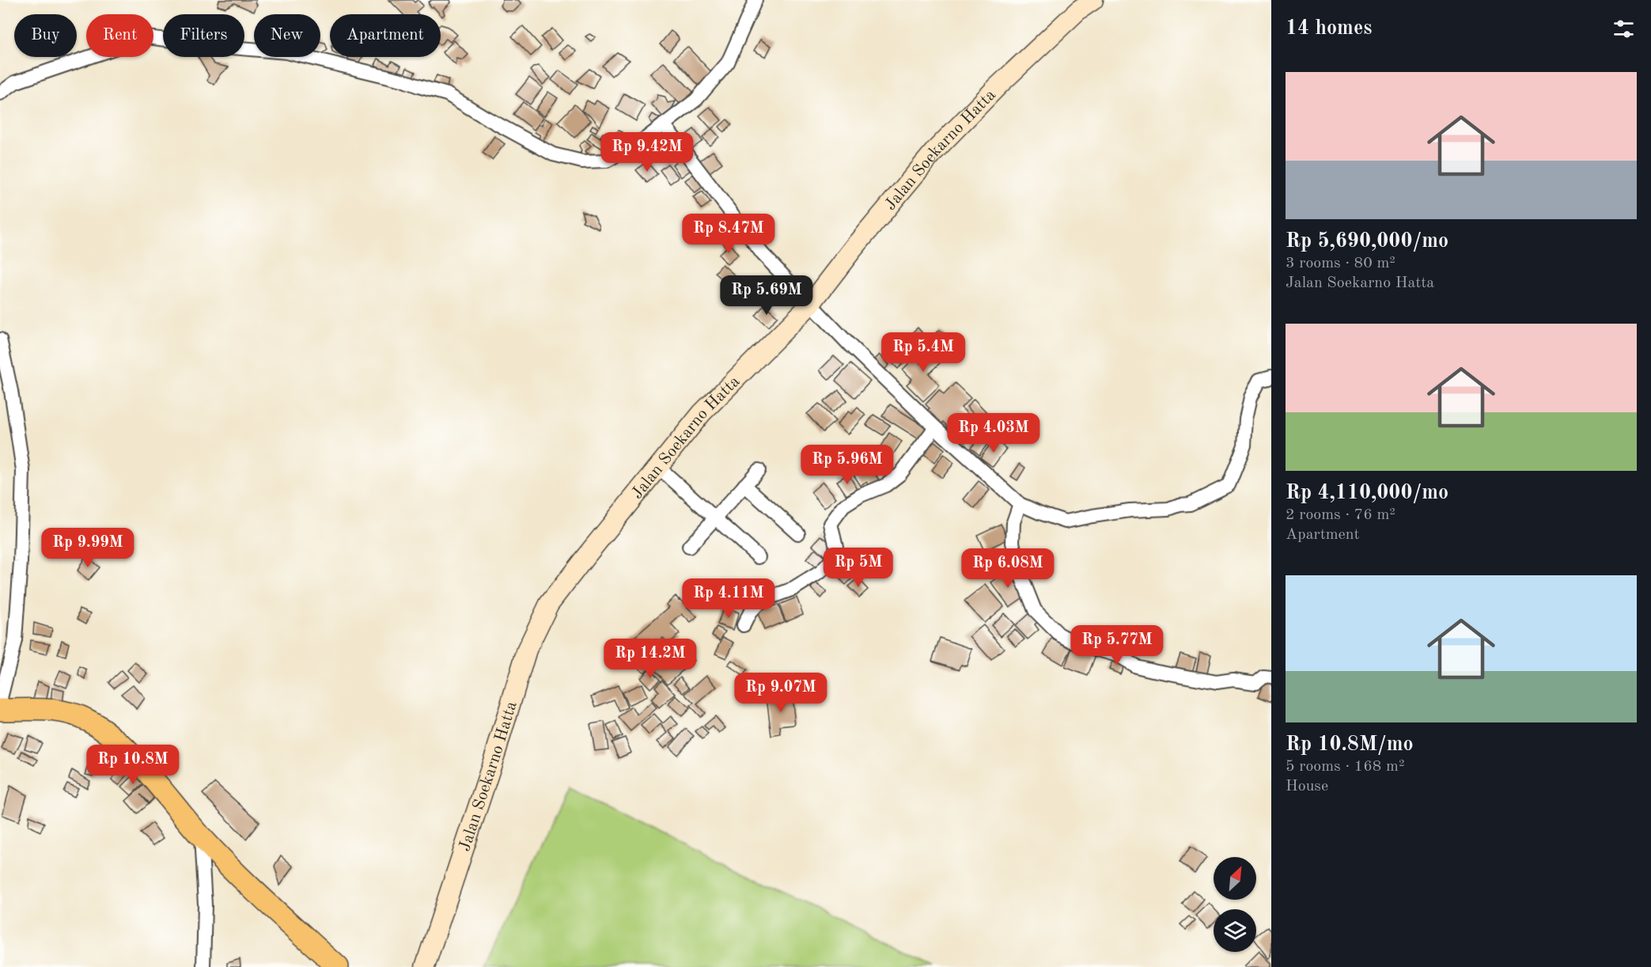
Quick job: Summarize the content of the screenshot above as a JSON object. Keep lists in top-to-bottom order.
{
  "streets": {
    "street": ["Jalan Soekarno Hatta"]
  },
  "north": "top right",
  "page": {
    "heading": "14 homes",
    "chip": [
      "Buy",
      "Rent",
      "Filters",
      "New",
      "Apartment"
    ],
    "list": [
      {
        "name": "Rp 5,690,000/mo",
        "note": "3 rooms · 80 m² · Jalan Soekarno Hatta"
      },
      {
        "name": "Rp 4,110,000/mo",
        "note": "2 rooms · 76 m² · Apartment"
      },
      {
        "name": "Rp 10.8M/mo",
        "note": "5 rooms · 168 m² · House"
      }
    ],
    "price": [
      "Rp 9.42M",
      "Rp 8.47M",
      "Rp 5.69M",
      "Rp 5.4M",
      "Rp 4.03M",
      "Rp 5.96M",
      "Rp 9.99M",
      "Rp 5M",
      "Rp 6.08M",
      "Rp 4.11M",
      "Rp 5.77M",
      "Rp 14.2M",
      "Rp 9.07M",
      "Rp 10.8M"
    ]
  }
}
